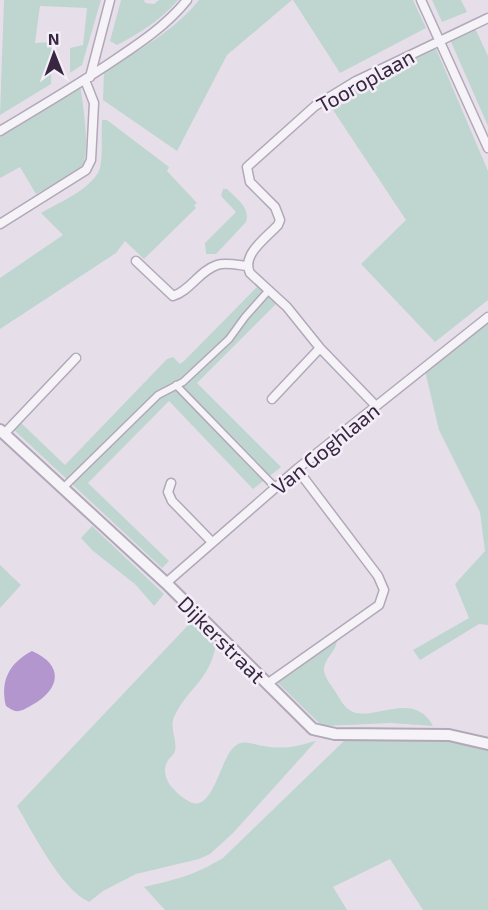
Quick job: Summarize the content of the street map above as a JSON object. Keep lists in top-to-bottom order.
{
  "streets": {
    "street": ["Tooroplaan", "Van Goghlaan", "Dijkerstraat"]
  },
  "crossings": [
    ["Van Goghlaan", "Dijkerstraat"]
  ],
  "north": "top"
}
